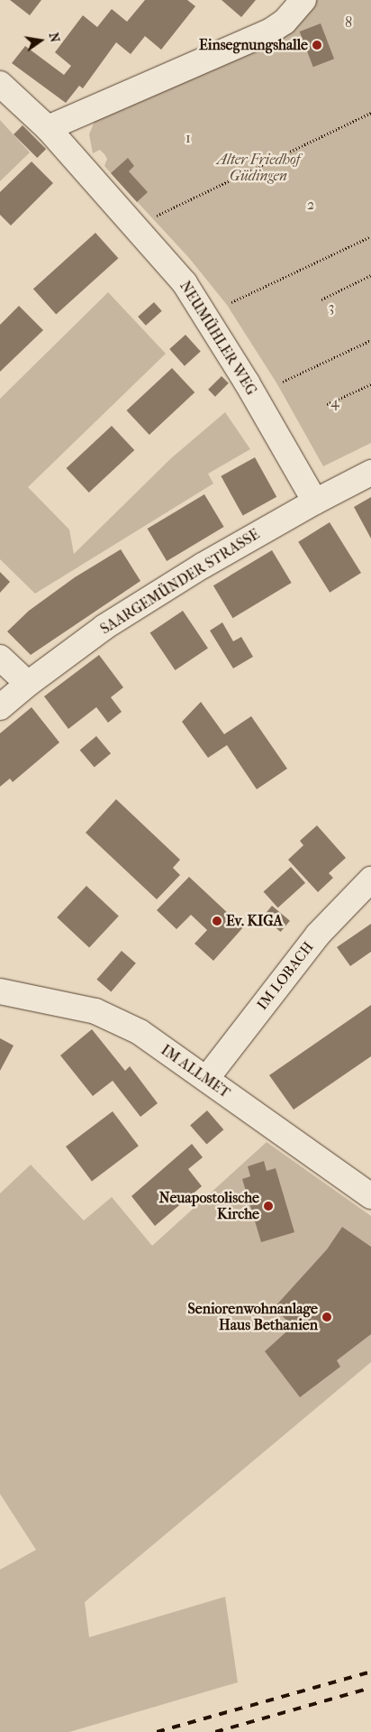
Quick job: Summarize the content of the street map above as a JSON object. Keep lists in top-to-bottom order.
{
  "streets": {
    "street": [
      "NEUMÜHLER WEG",
      "SAARGEMÜNDER STRASSE",
      "IM LOBACH",
      "IM ALLMET"
    ]
  },
  "crossings": [
    ["NEUMÜHLER WEG", "SAARGEMÜNDER STRASSE"],
    ["IM LOBACH", "IM ALLMET"]
  ],
  "parks": [
    "8",
    "1",
    "Alter Friedhof Güdingen",
    "2",
    "3",
    "4"
  ],
  "places": [
    "Einsegnungshalle",
    "Ev. KIGA",
    "Neuapostolische Kirche",
    "Seniorenwohnanlage Haus Bethanien"
  ],
  "north": "right"
}
